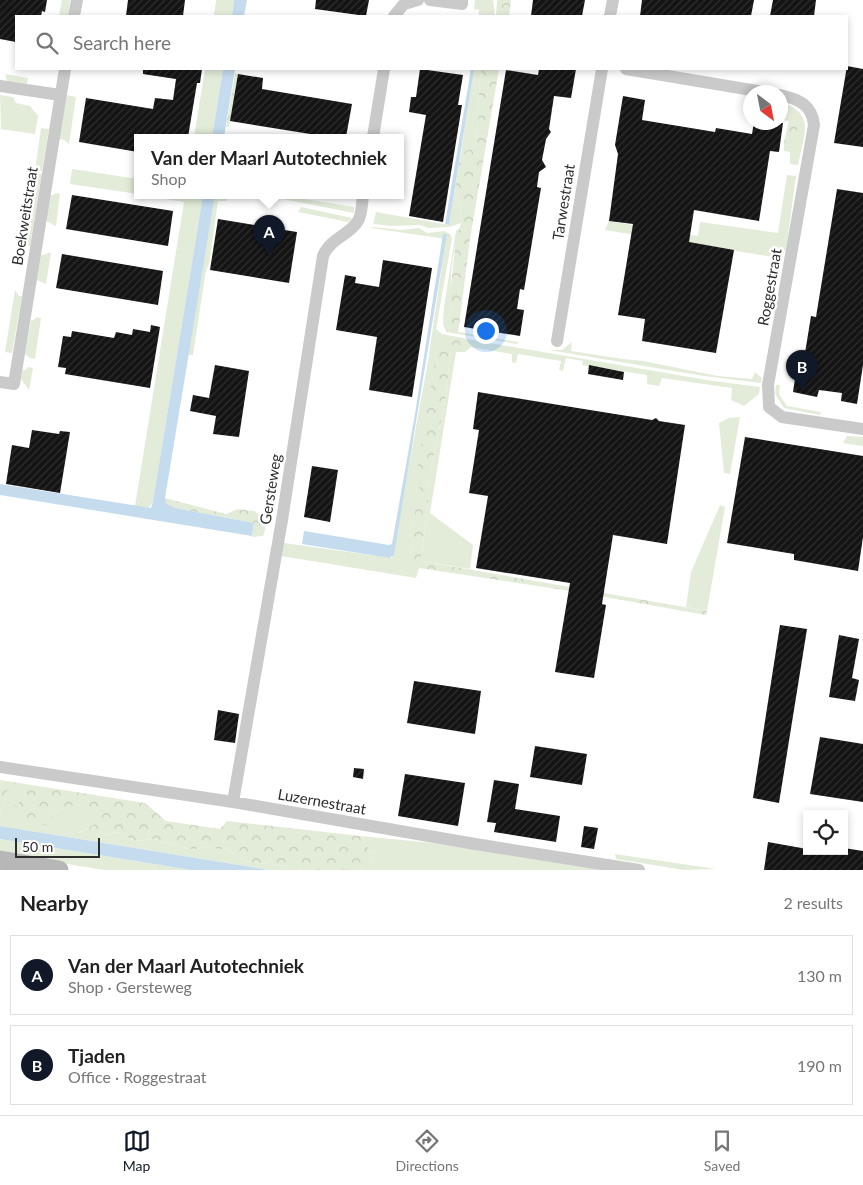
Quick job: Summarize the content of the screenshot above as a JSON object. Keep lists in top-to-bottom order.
{
  "streets": {
    "street": [
      "Tarwestraat",
      "Boekweitstraat",
      "Roggestraat",
      "Gersteweg",
      "Luzernestraat"
    ]
  },
  "crossings": [
    ["Gersteweg", "Luzernestraat"]
  ],
  "scale_bar": "50 m",
  "north": "bottom right",
  "page": {
    "search": "Search here",
    "popup": ["Van der Maarl Autotechniek", "Shop"],
    "pins": ["A", "B"],
    "scale": "50 m",
    "heading": ["Nearby", "2 results"],
    "list": [
      {
        "mark": "A",
        "name": "Van der Maarl Autotechniek",
        "note": "Shop · Gersteweg",
        "value": "130 m"
      },
      {
        "mark": "B",
        "name": "Tjaden",
        "note": "Office · Roggestraat",
        "value": "190 m"
      }
    ],
    "nav": ["Map", "Directions", "Saved"]
  }
}
